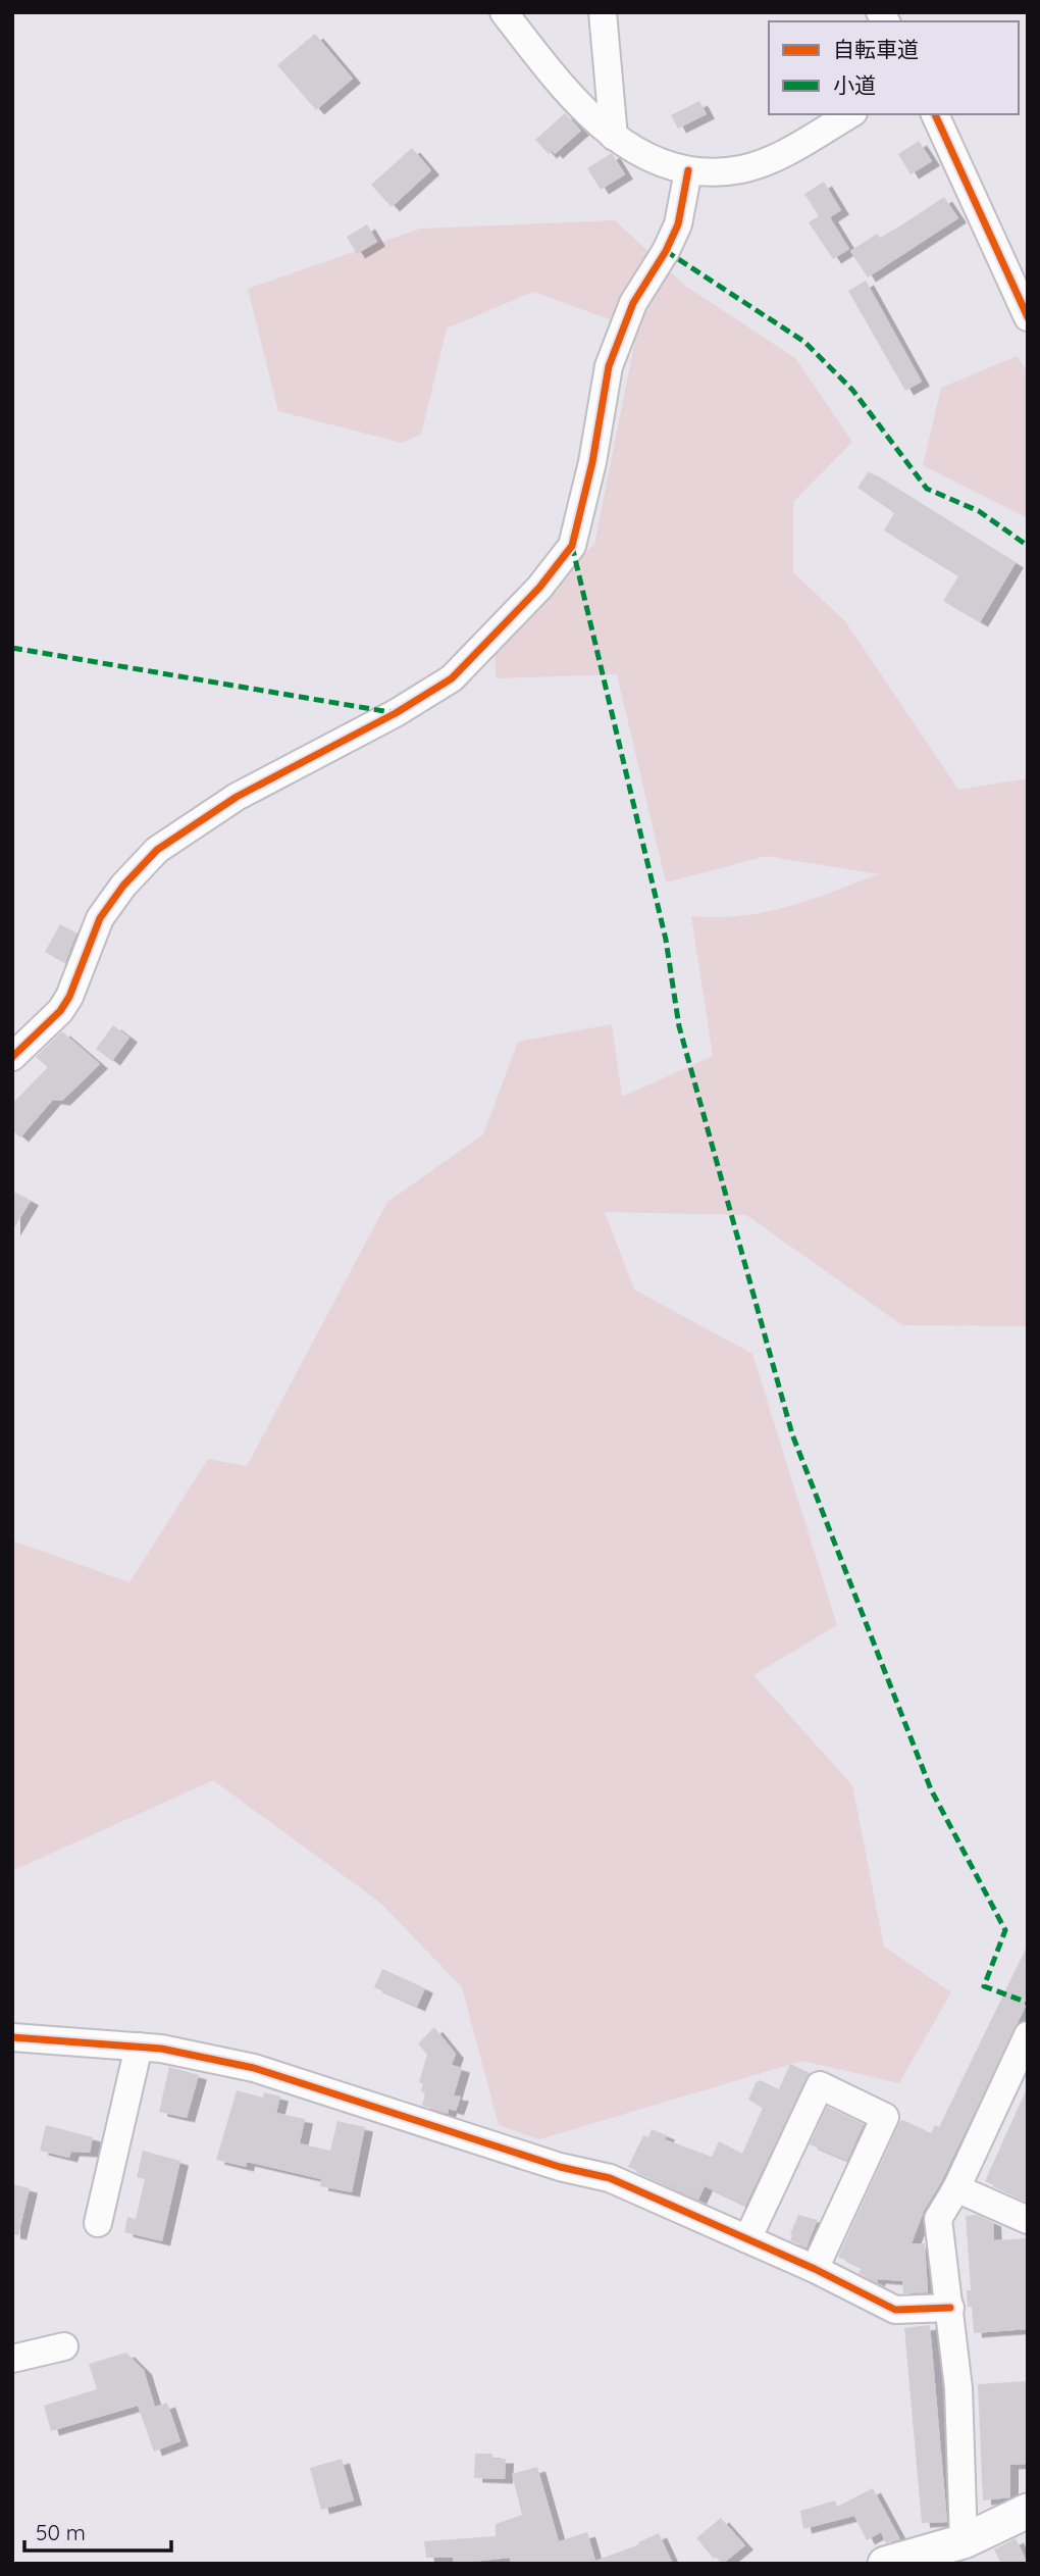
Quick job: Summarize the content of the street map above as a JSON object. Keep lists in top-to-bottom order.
{
  "legend": ["自転車道", "小道"],
  "scale_bar": "50 m"
}
